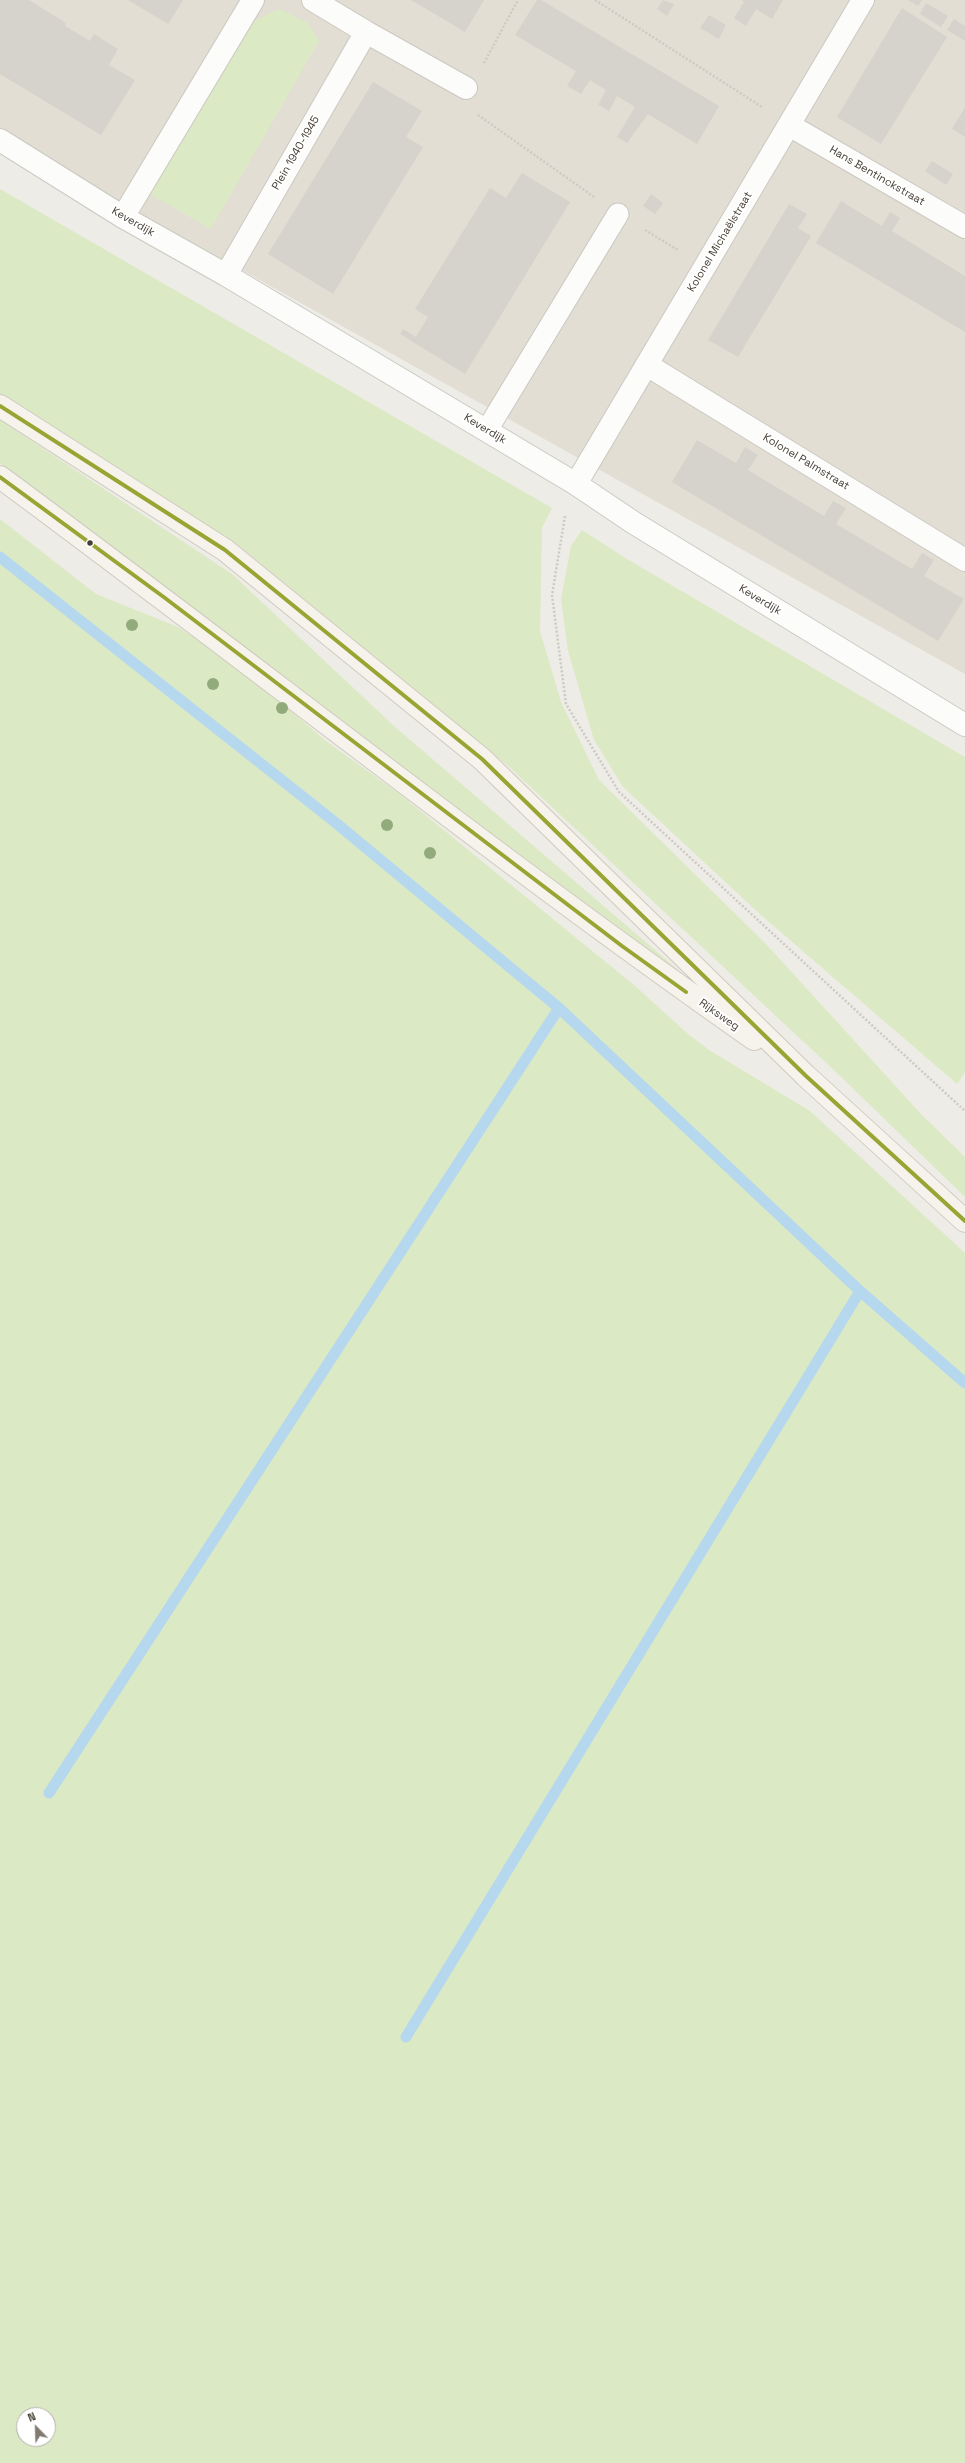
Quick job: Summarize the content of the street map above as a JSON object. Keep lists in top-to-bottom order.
{
  "streets": {
    "main road": ["Rijksweg"],
    "street": [
      "Plein 1940-1945",
      "Hans Bentinckstraat",
      "Keverdijk",
      "Kolonel Michaëlstraat",
      "Kolonel Palmstraat"
    ]
  },
  "crossings": [
    ["Plein 1940-1945", "Keverdijk"],
    ["Hans Bentinckstraat", "Kolonel Michaëlstraat"],
    ["Keverdijk", "Kolonel Michaëlstraat"],
    ["Kolonel Michaëlstraat", "Kolonel Palmstraat"]
  ],
  "north": "top left"
}
